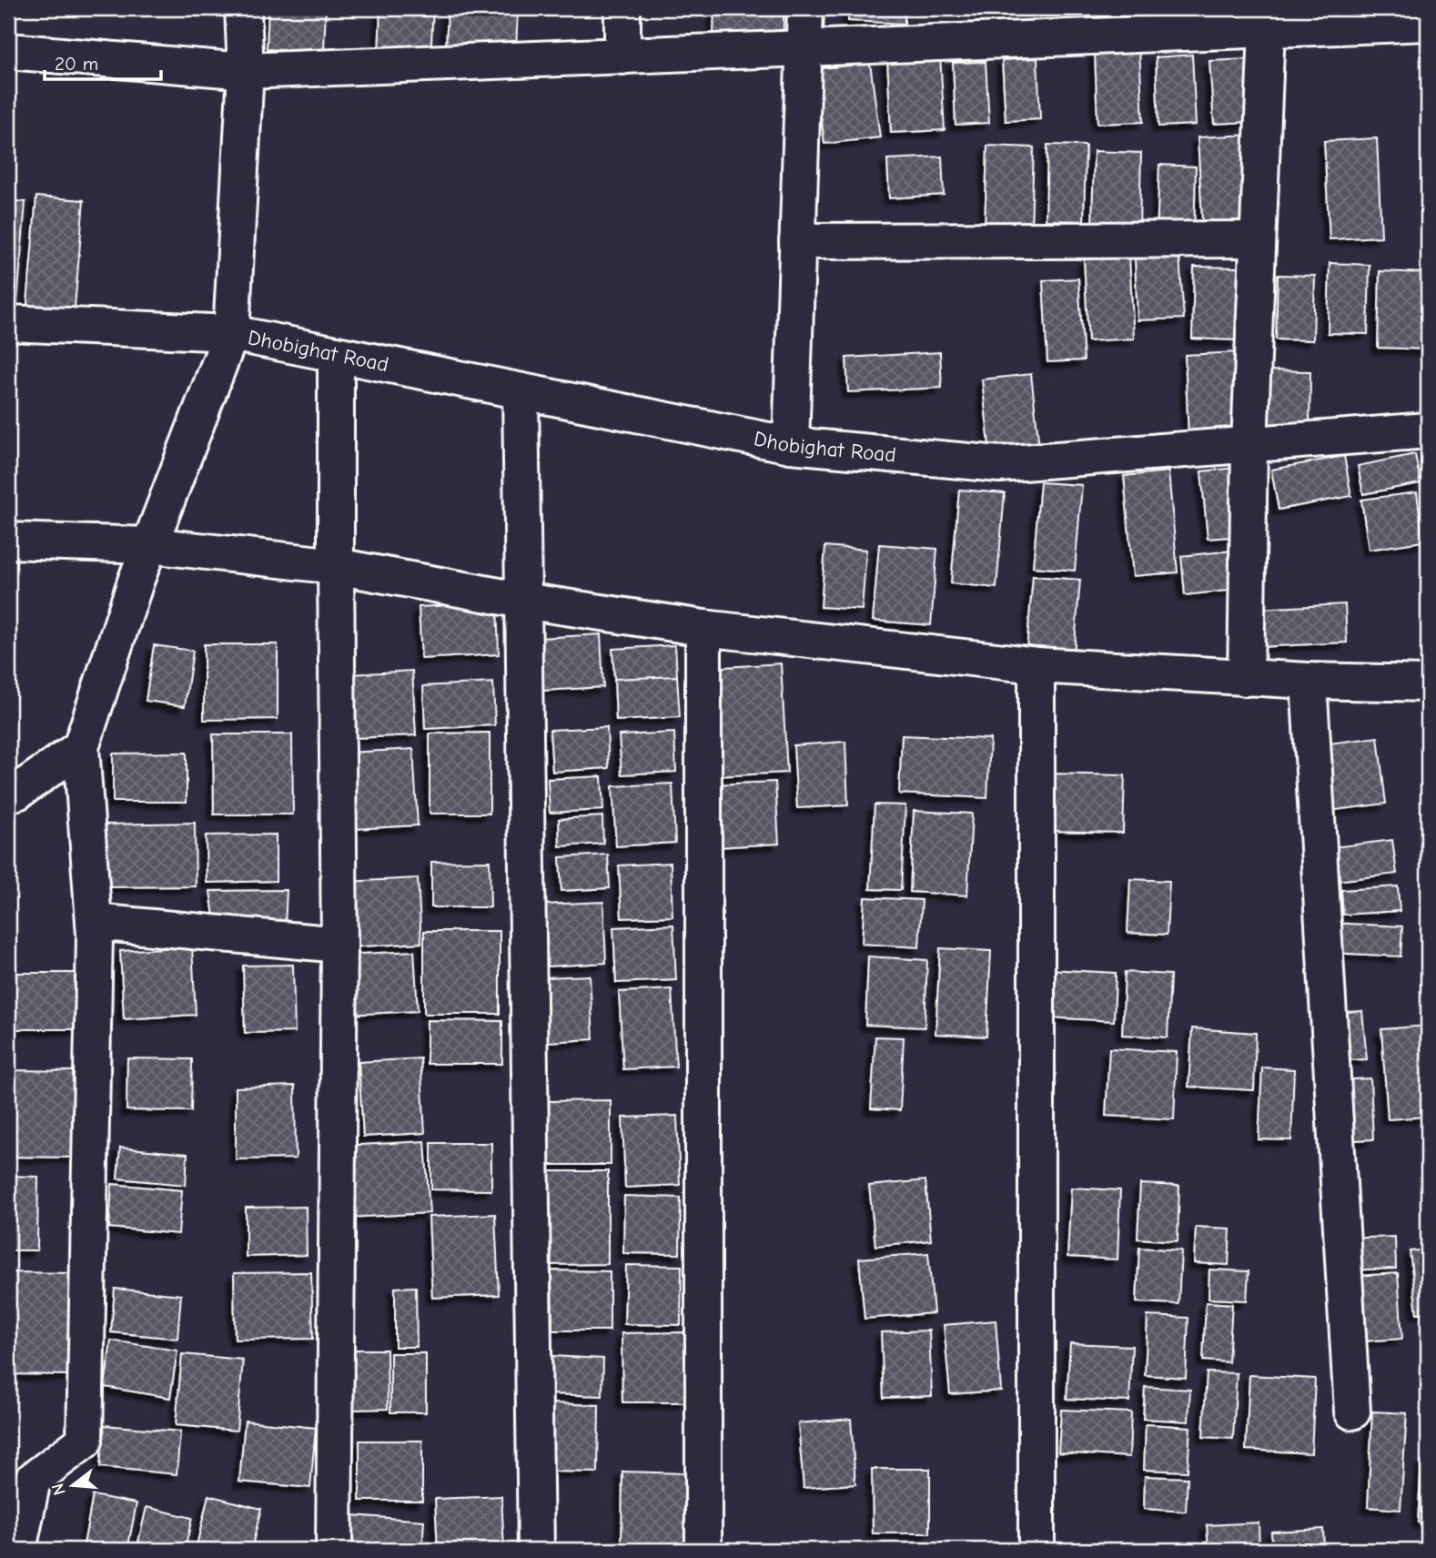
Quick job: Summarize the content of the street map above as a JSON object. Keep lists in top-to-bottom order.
{
  "streets": {
    "street": ["Dhobighat Road"]
  },
  "scale_bar": "20 m",
  "north": "left"
}
